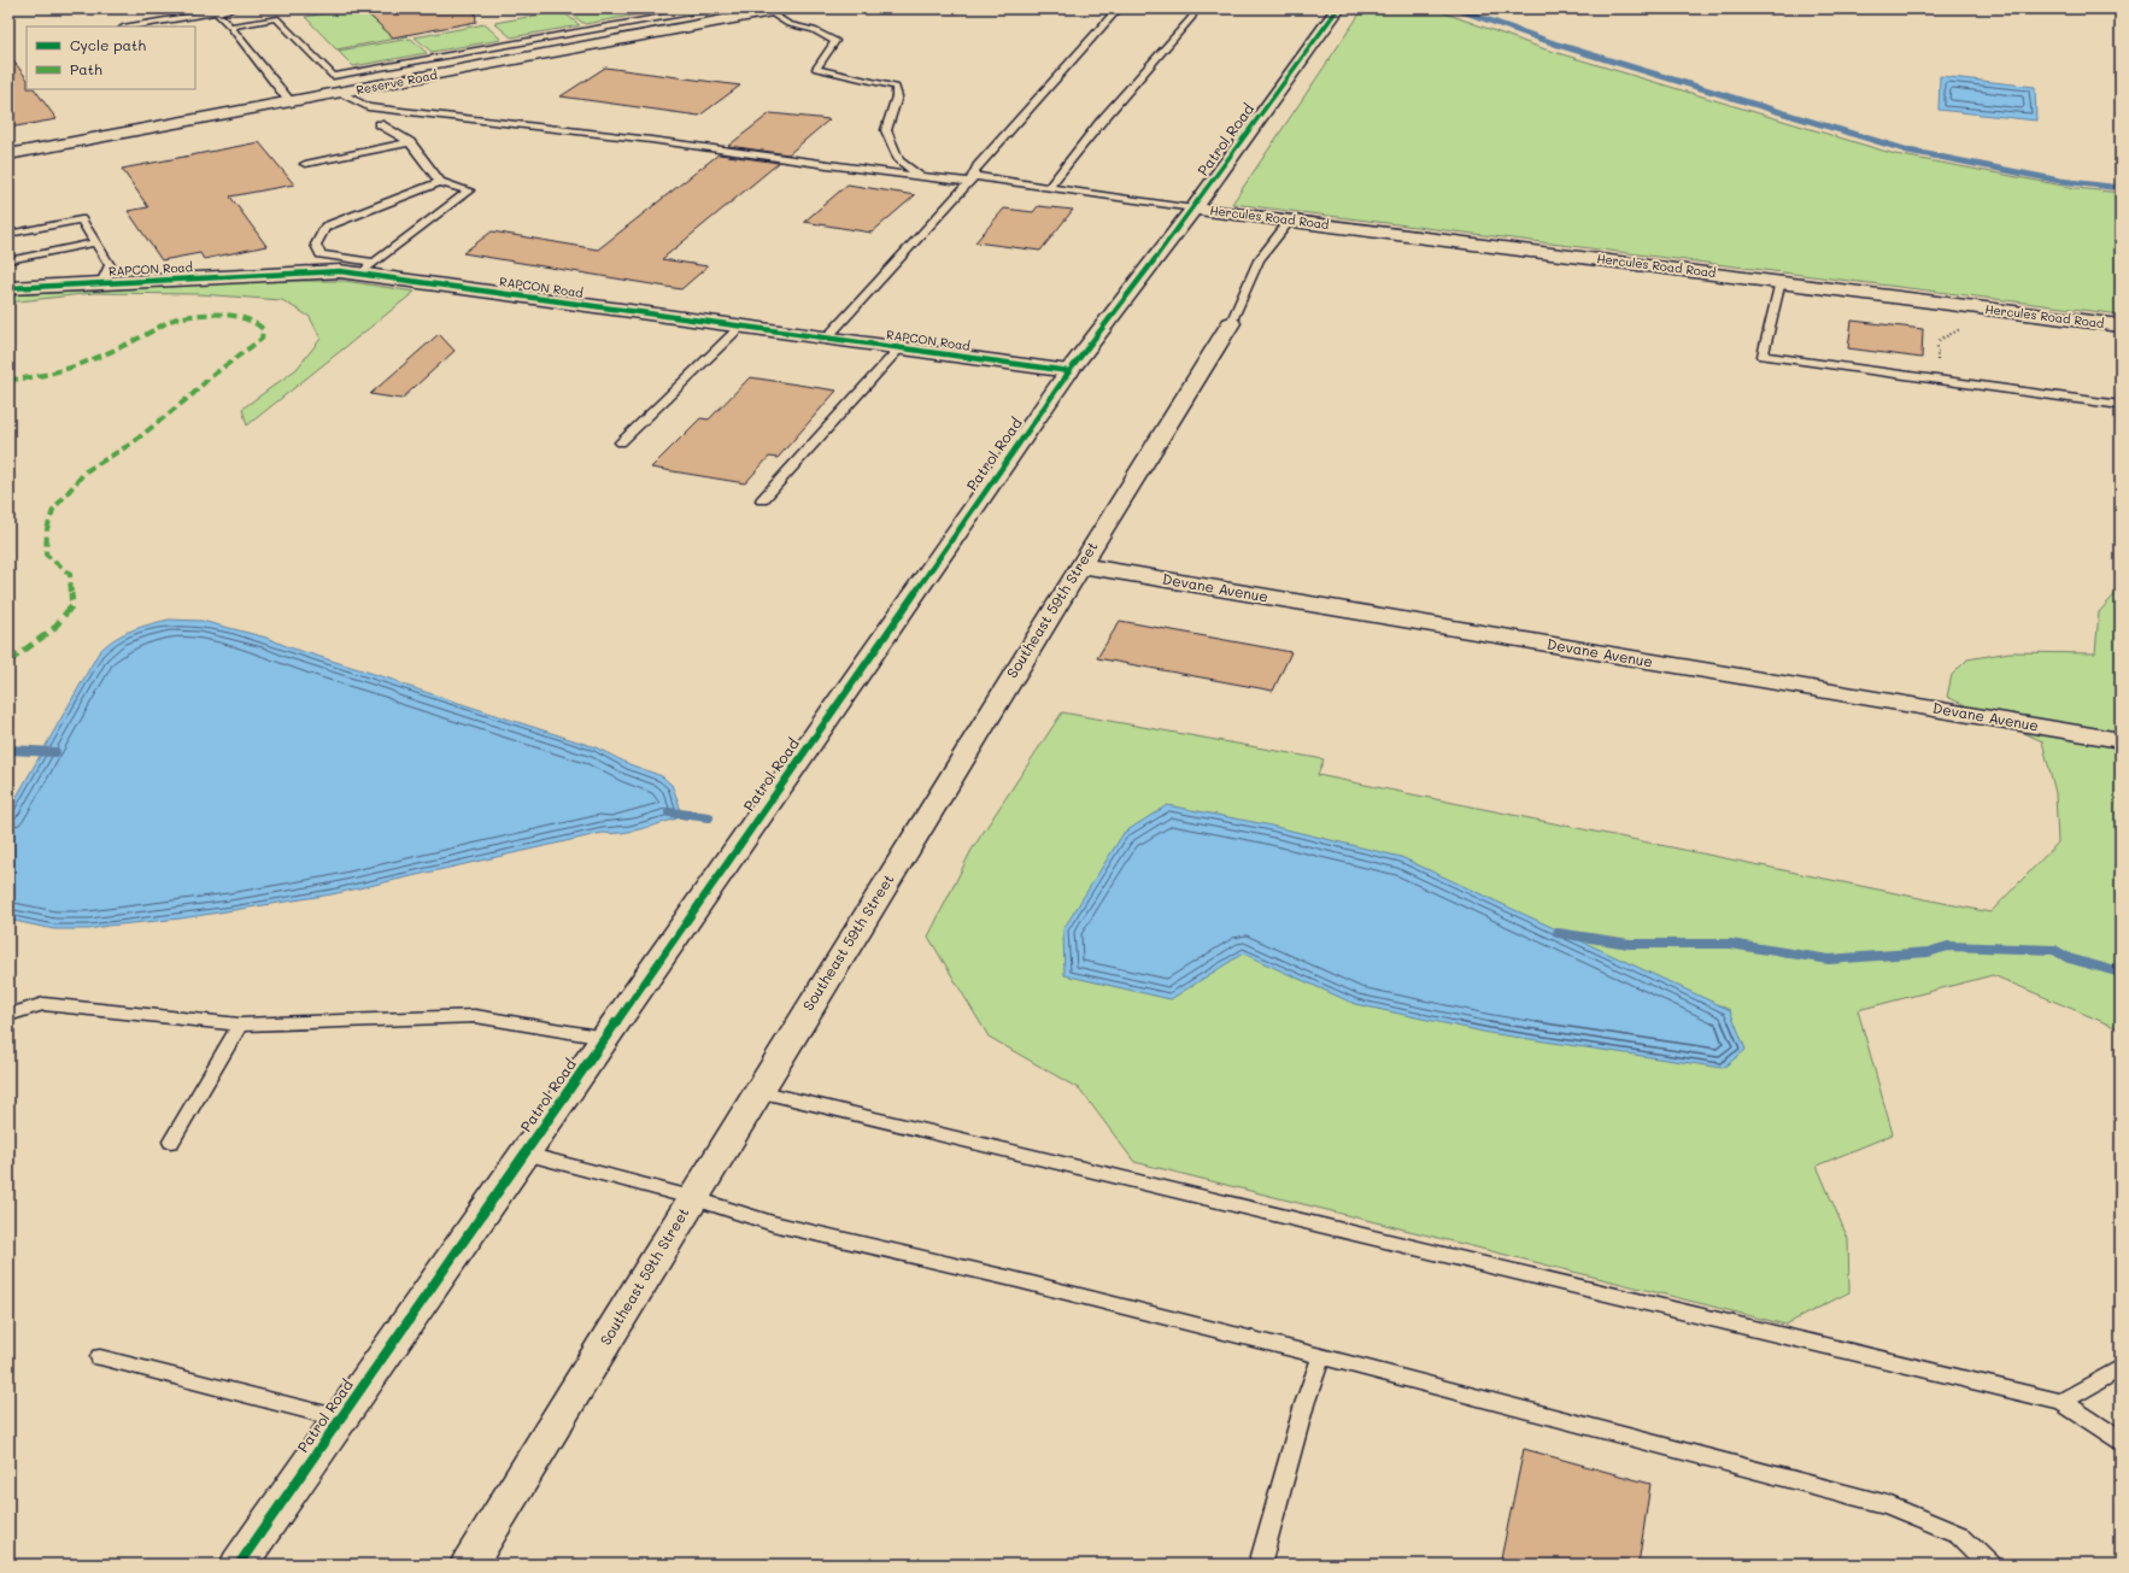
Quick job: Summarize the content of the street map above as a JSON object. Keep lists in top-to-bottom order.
{
  "streets": {
    "street": [
      "Reserve Road",
      "Patrol Road",
      "Hercules Road Road",
      "RAPCON Road",
      "Devane Avenue",
      "Southeast 59th Street"
    ]
  },
  "crossings": [
    ["Patrol Road", "Hercules Road Road"],
    ["Patrol Road", "RAPCON Road"],
    ["Devane Avenue", "Southeast 59th Street"]
  ],
  "legend": ["Cycle path", "Path"]
}
